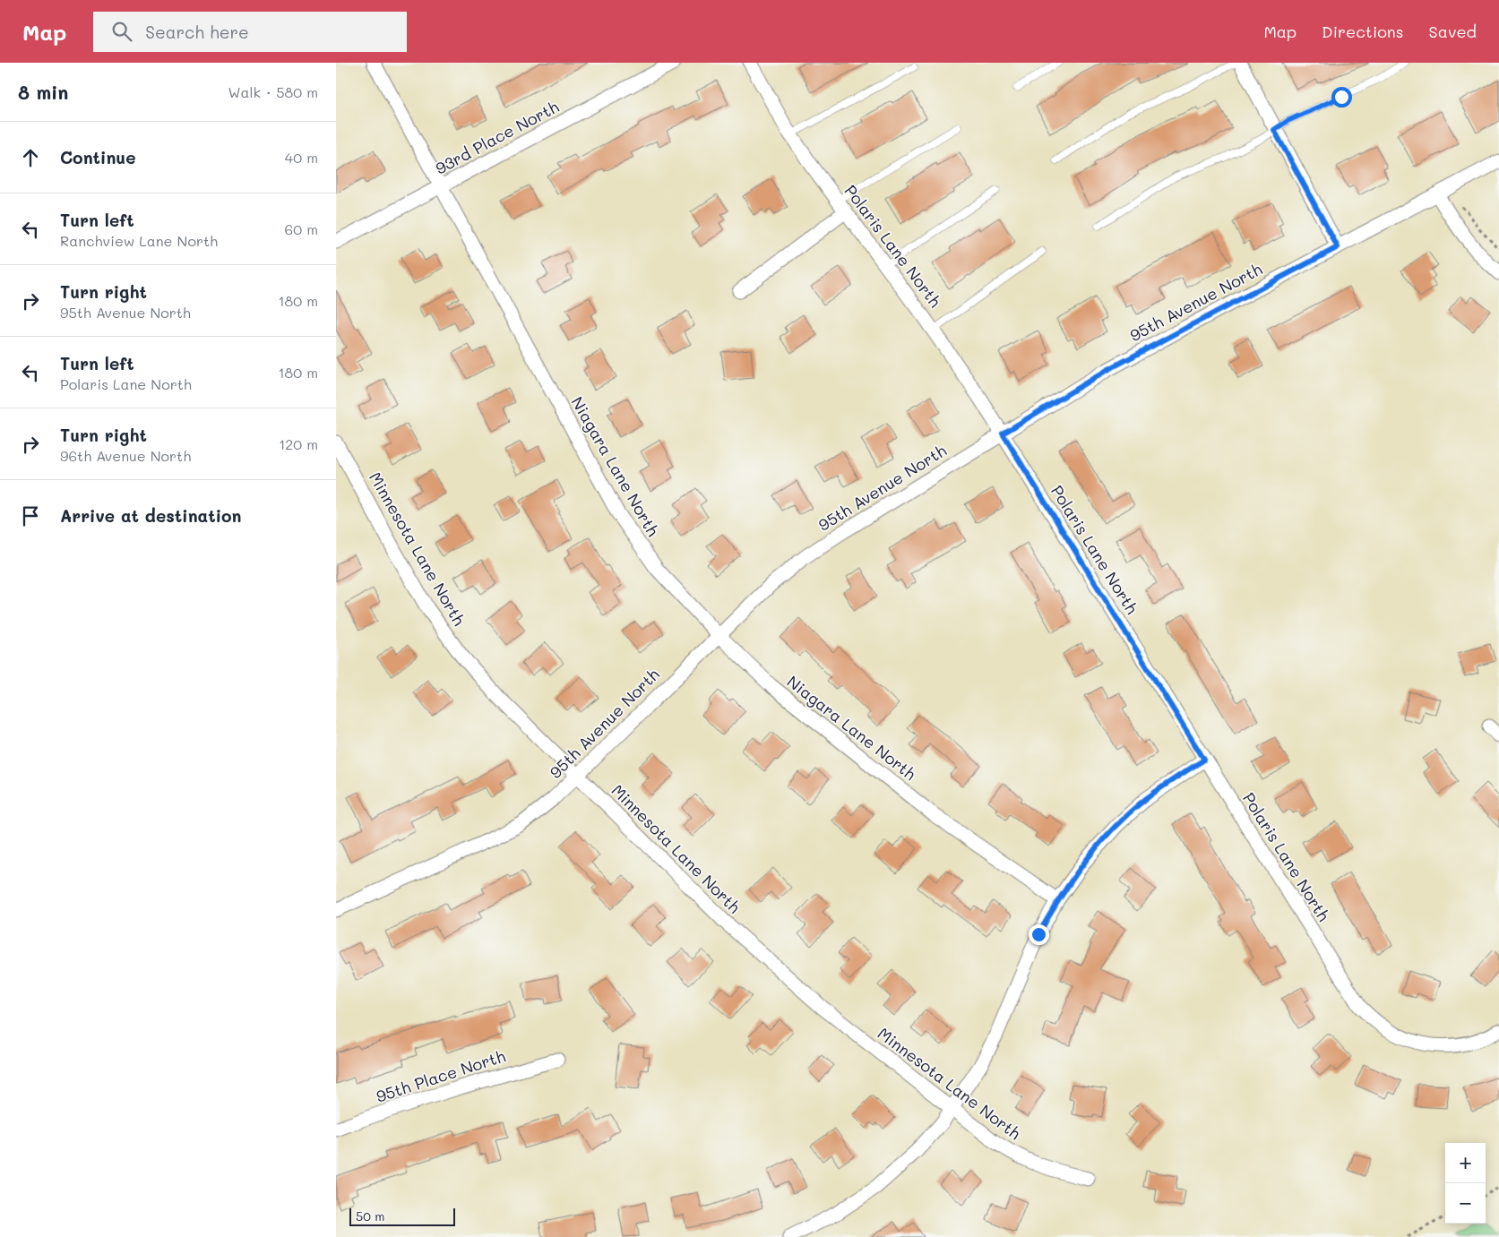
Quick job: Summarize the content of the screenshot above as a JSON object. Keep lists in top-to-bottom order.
{
  "streets": {
    "street": [
      "93rd Place North",
      "Polaris Lane North",
      "95th Avenue North",
      "Niagara Lane North",
      "Minnesota Lane North",
      "95th Place North"
    ]
  },
  "crossings": [
    ["93rd Place North", "Niagara Lane North"],
    ["Polaris Lane North", "95th Avenue North"],
    ["95th Avenue North", "Niagara Lane North"],
    ["95th Avenue North", "Minnesota Lane North"]
  ],
  "scale_bar": "50 m",
  "page": {
    "header": "Map",
    "search": "Search here",
    "nav": ["Map", "Directions", "Saved"],
    "heading": ["8 min", "Walk · 580 m"],
    "list": [
      ["Continue", "40 m"],
      ["Turn left", "Ranchview Lane North", "60 m"],
      ["Turn right", "95th Avenue North", "180 m"],
      ["Turn left", "Polaris Lane North", "180 m"],
      ["Turn right", "96th Avenue North", "120 m"],
      "Arrive at destination"
    ],
    "map_buttons": ["+", "−"],
    "scale": "50 m"
  }
}
